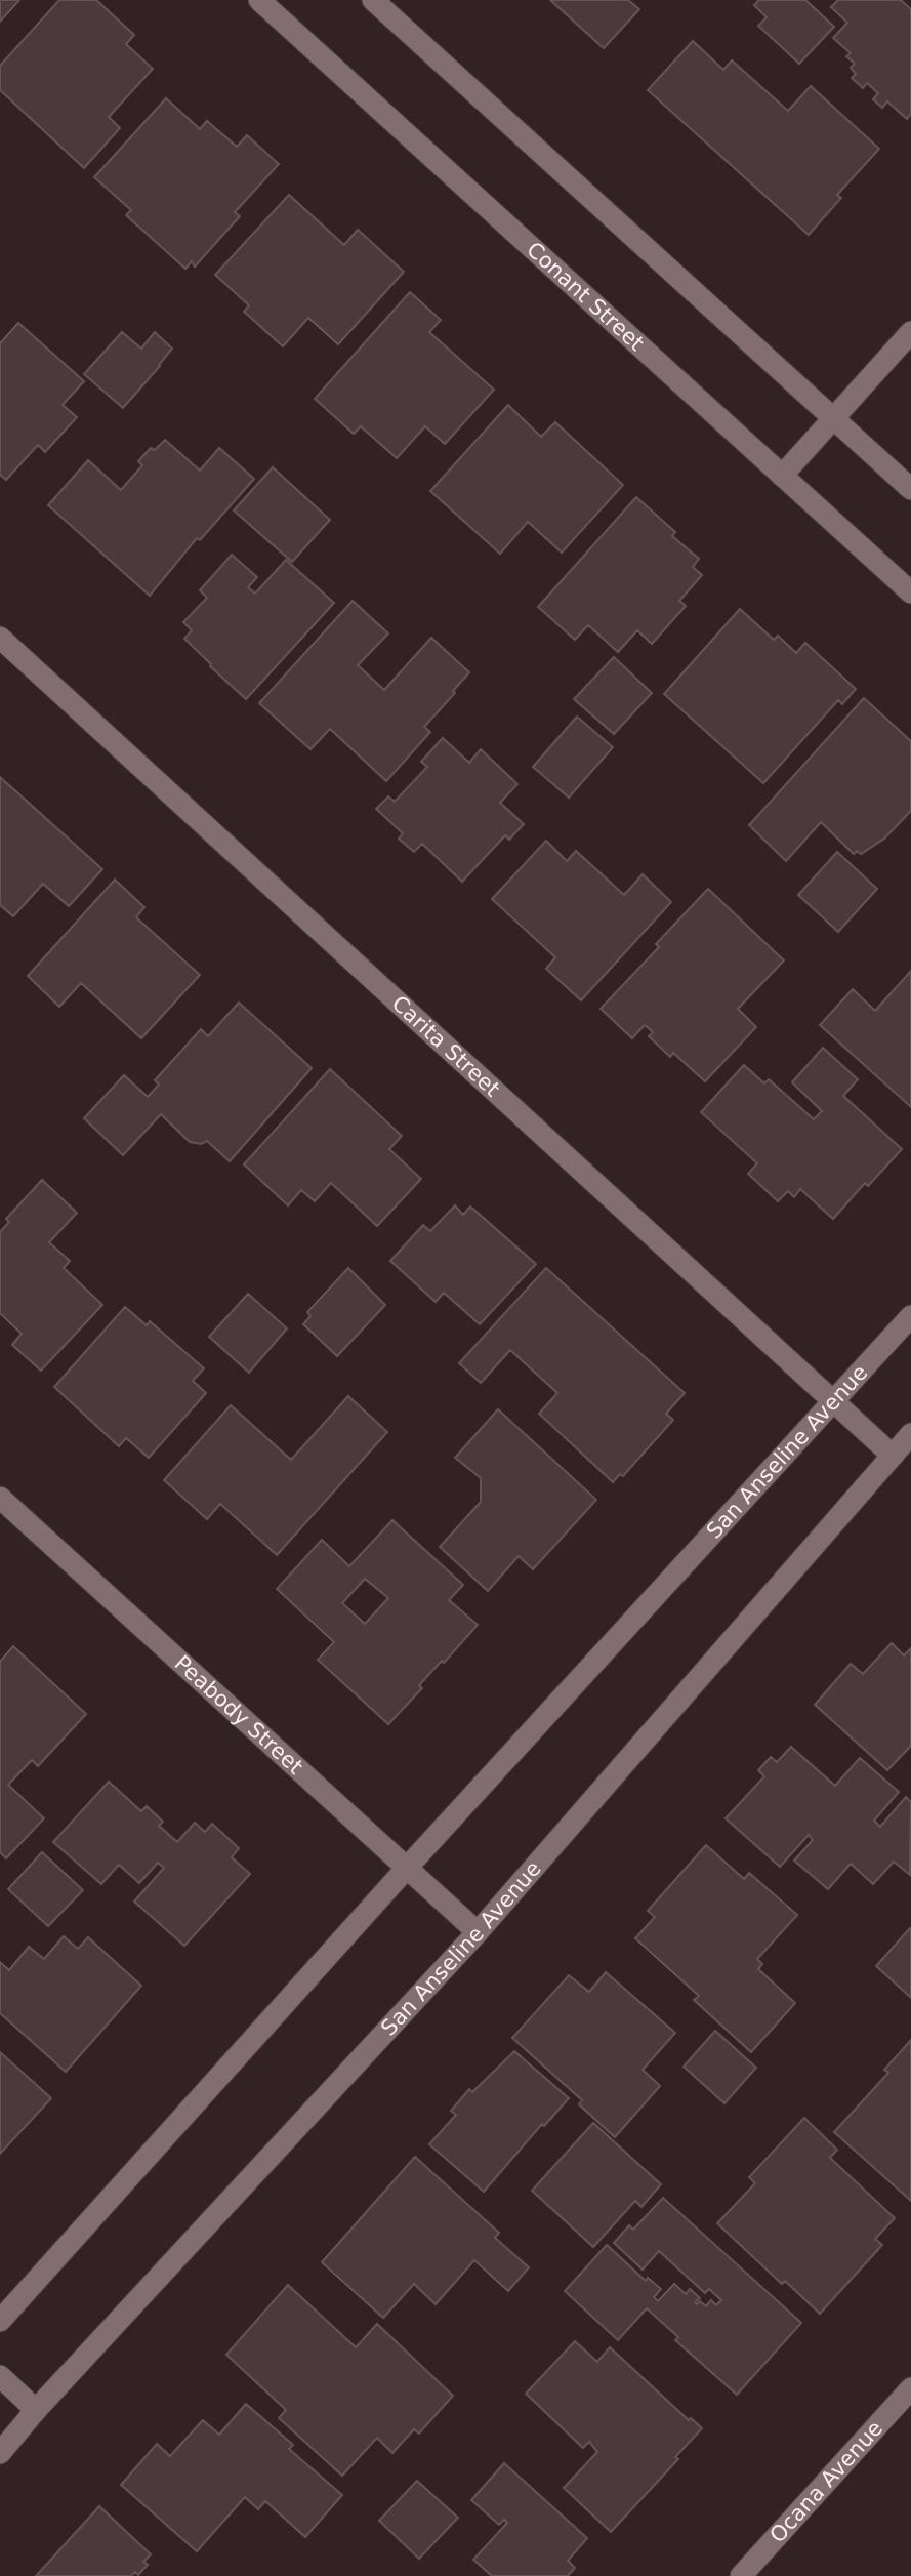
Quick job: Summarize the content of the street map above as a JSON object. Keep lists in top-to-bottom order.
{
  "streets": {
    "street": [
      "Conant Street",
      "Carita Street",
      "San Anseline Avenue",
      "Peabody Street",
      "Ocana Avenue"
    ]
  },
  "crossings": [
    ["Carita Street", "San Anseline Avenue"],
    ["San Anseline Avenue", "Peabody Street"]
  ]
}
